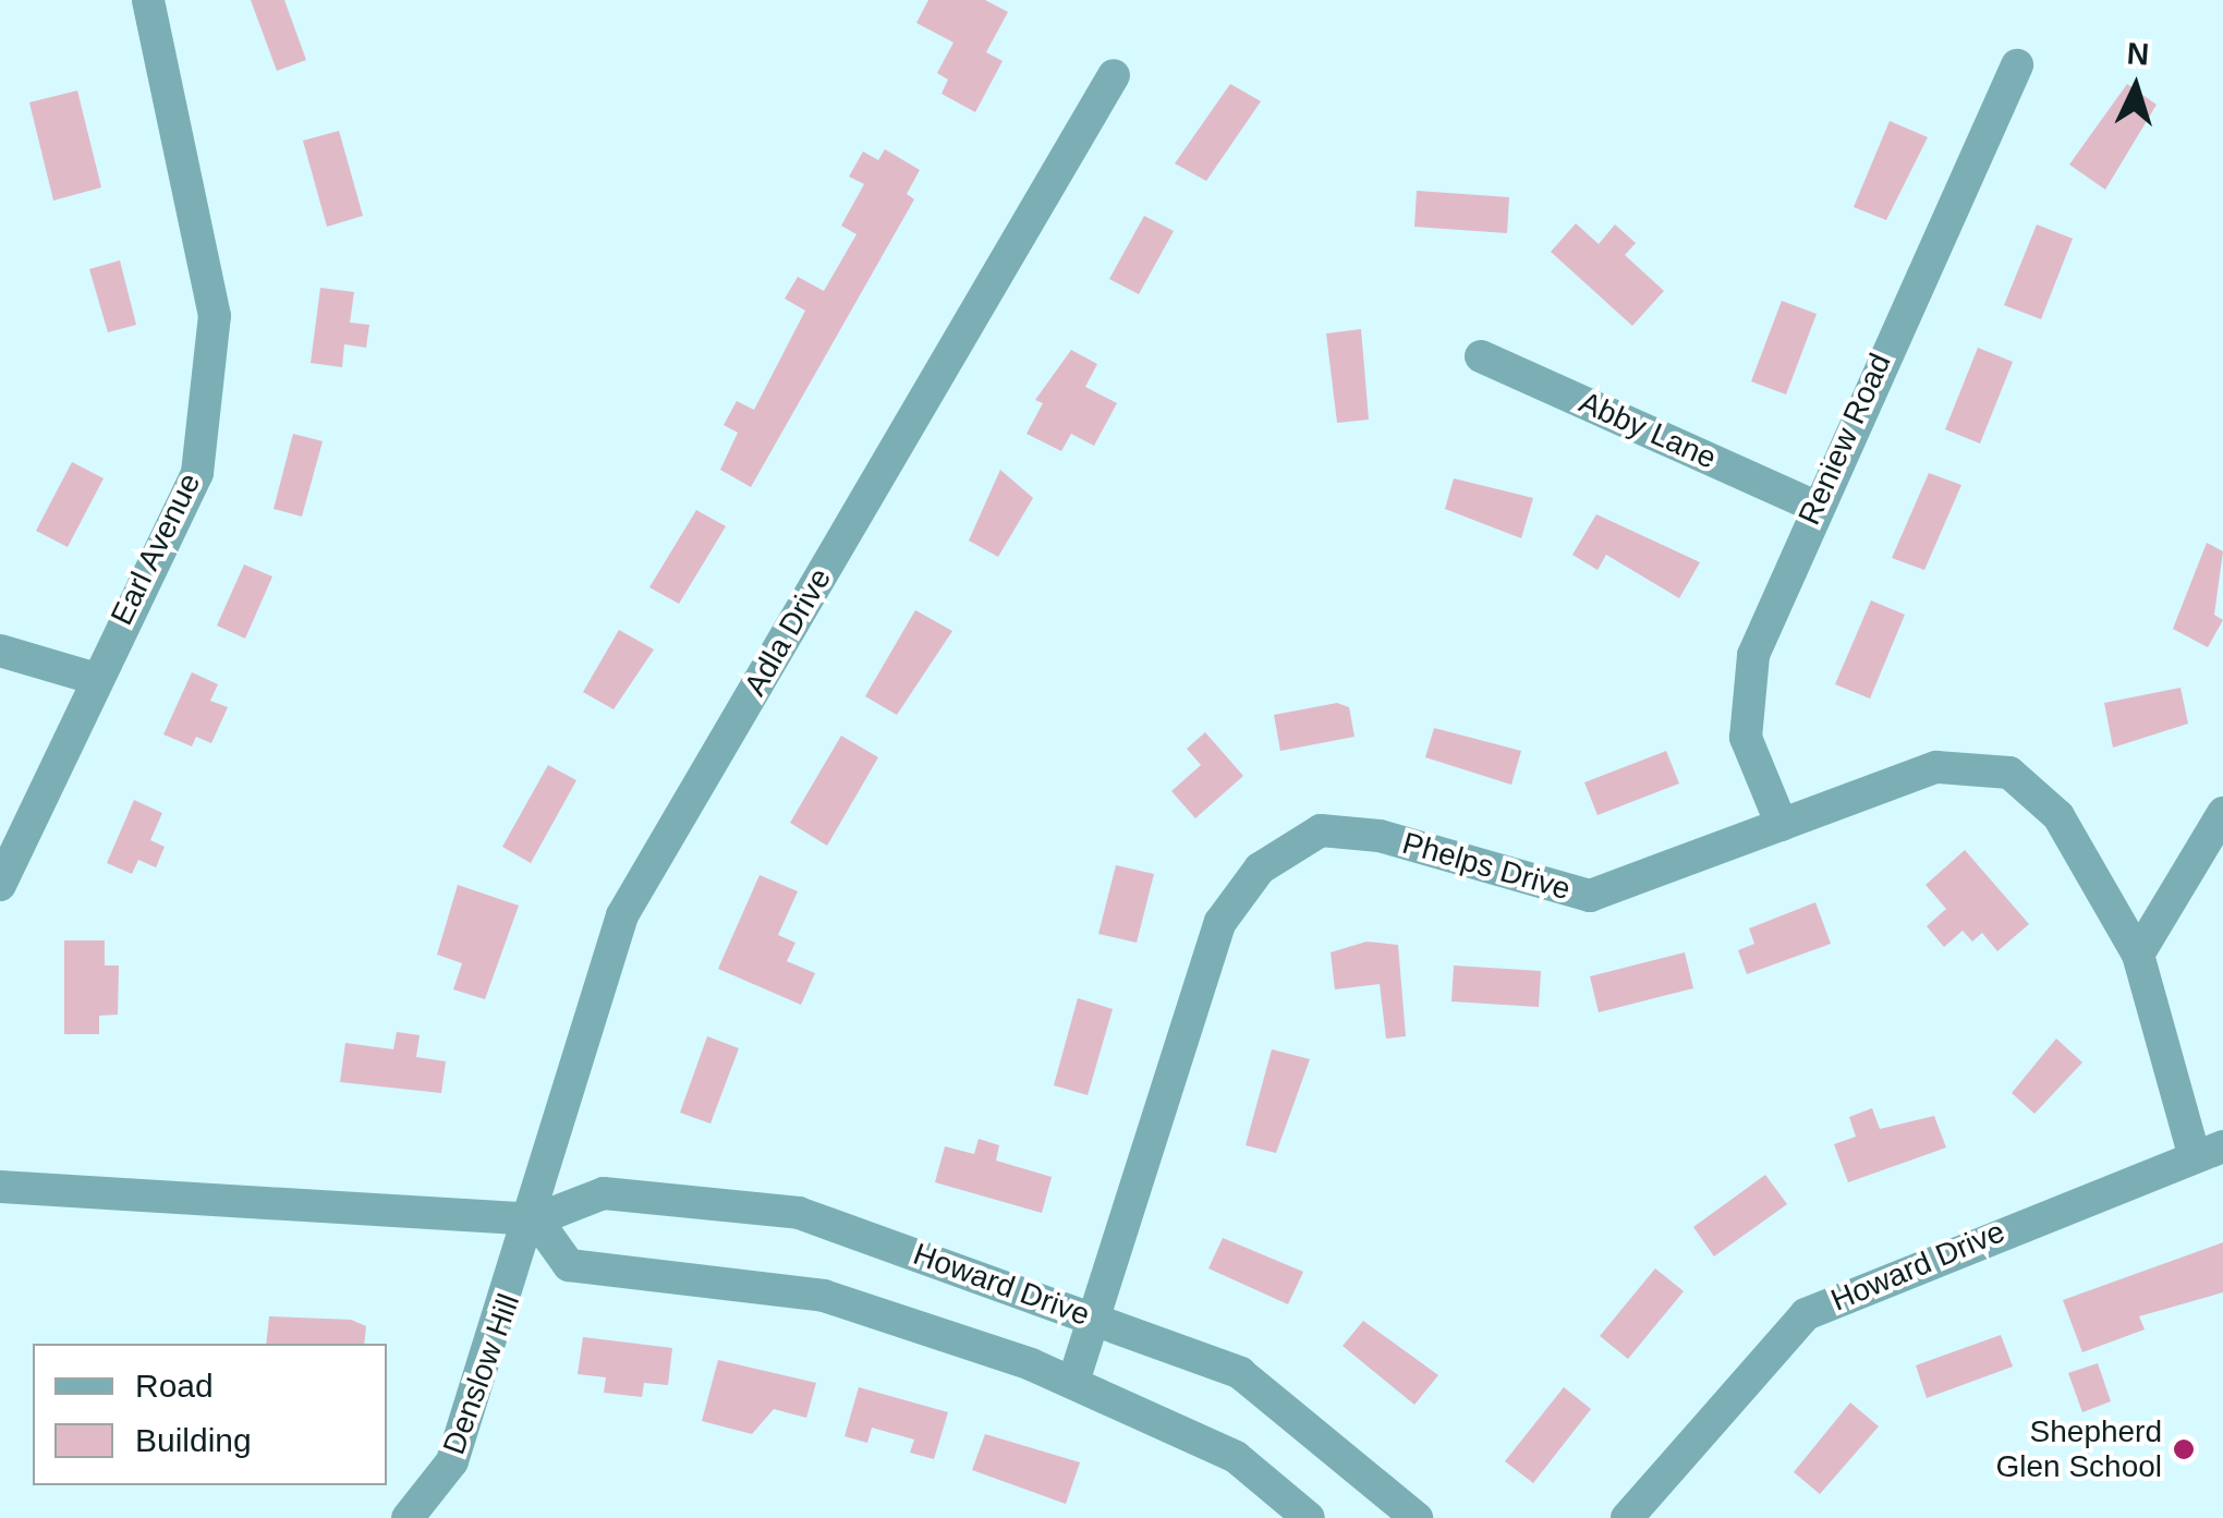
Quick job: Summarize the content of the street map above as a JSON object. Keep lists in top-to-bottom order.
{
  "streets": {
    "street": [
      "Abby Lane",
      "Reniew Road",
      "Earl Avenue",
      "Adla Drive",
      "Phelps Drive",
      "Howard Drive",
      "Denslow Hill"
    ]
  },
  "crossings": [
    ["Abby Lane", "Reniew Road"],
    ["Reniew Road", "Phelps Drive"],
    ["Adla Drive", "Howard Drive"],
    ["Adla Drive", "Denslow Hill"],
    ["Phelps Drive", "Howard Drive"],
    ["Howard Drive", "Denslow Hill"]
  ],
  "places": ["Shepherd Glen School"],
  "legend": ["Road", "Building"],
  "north": "top"
}
